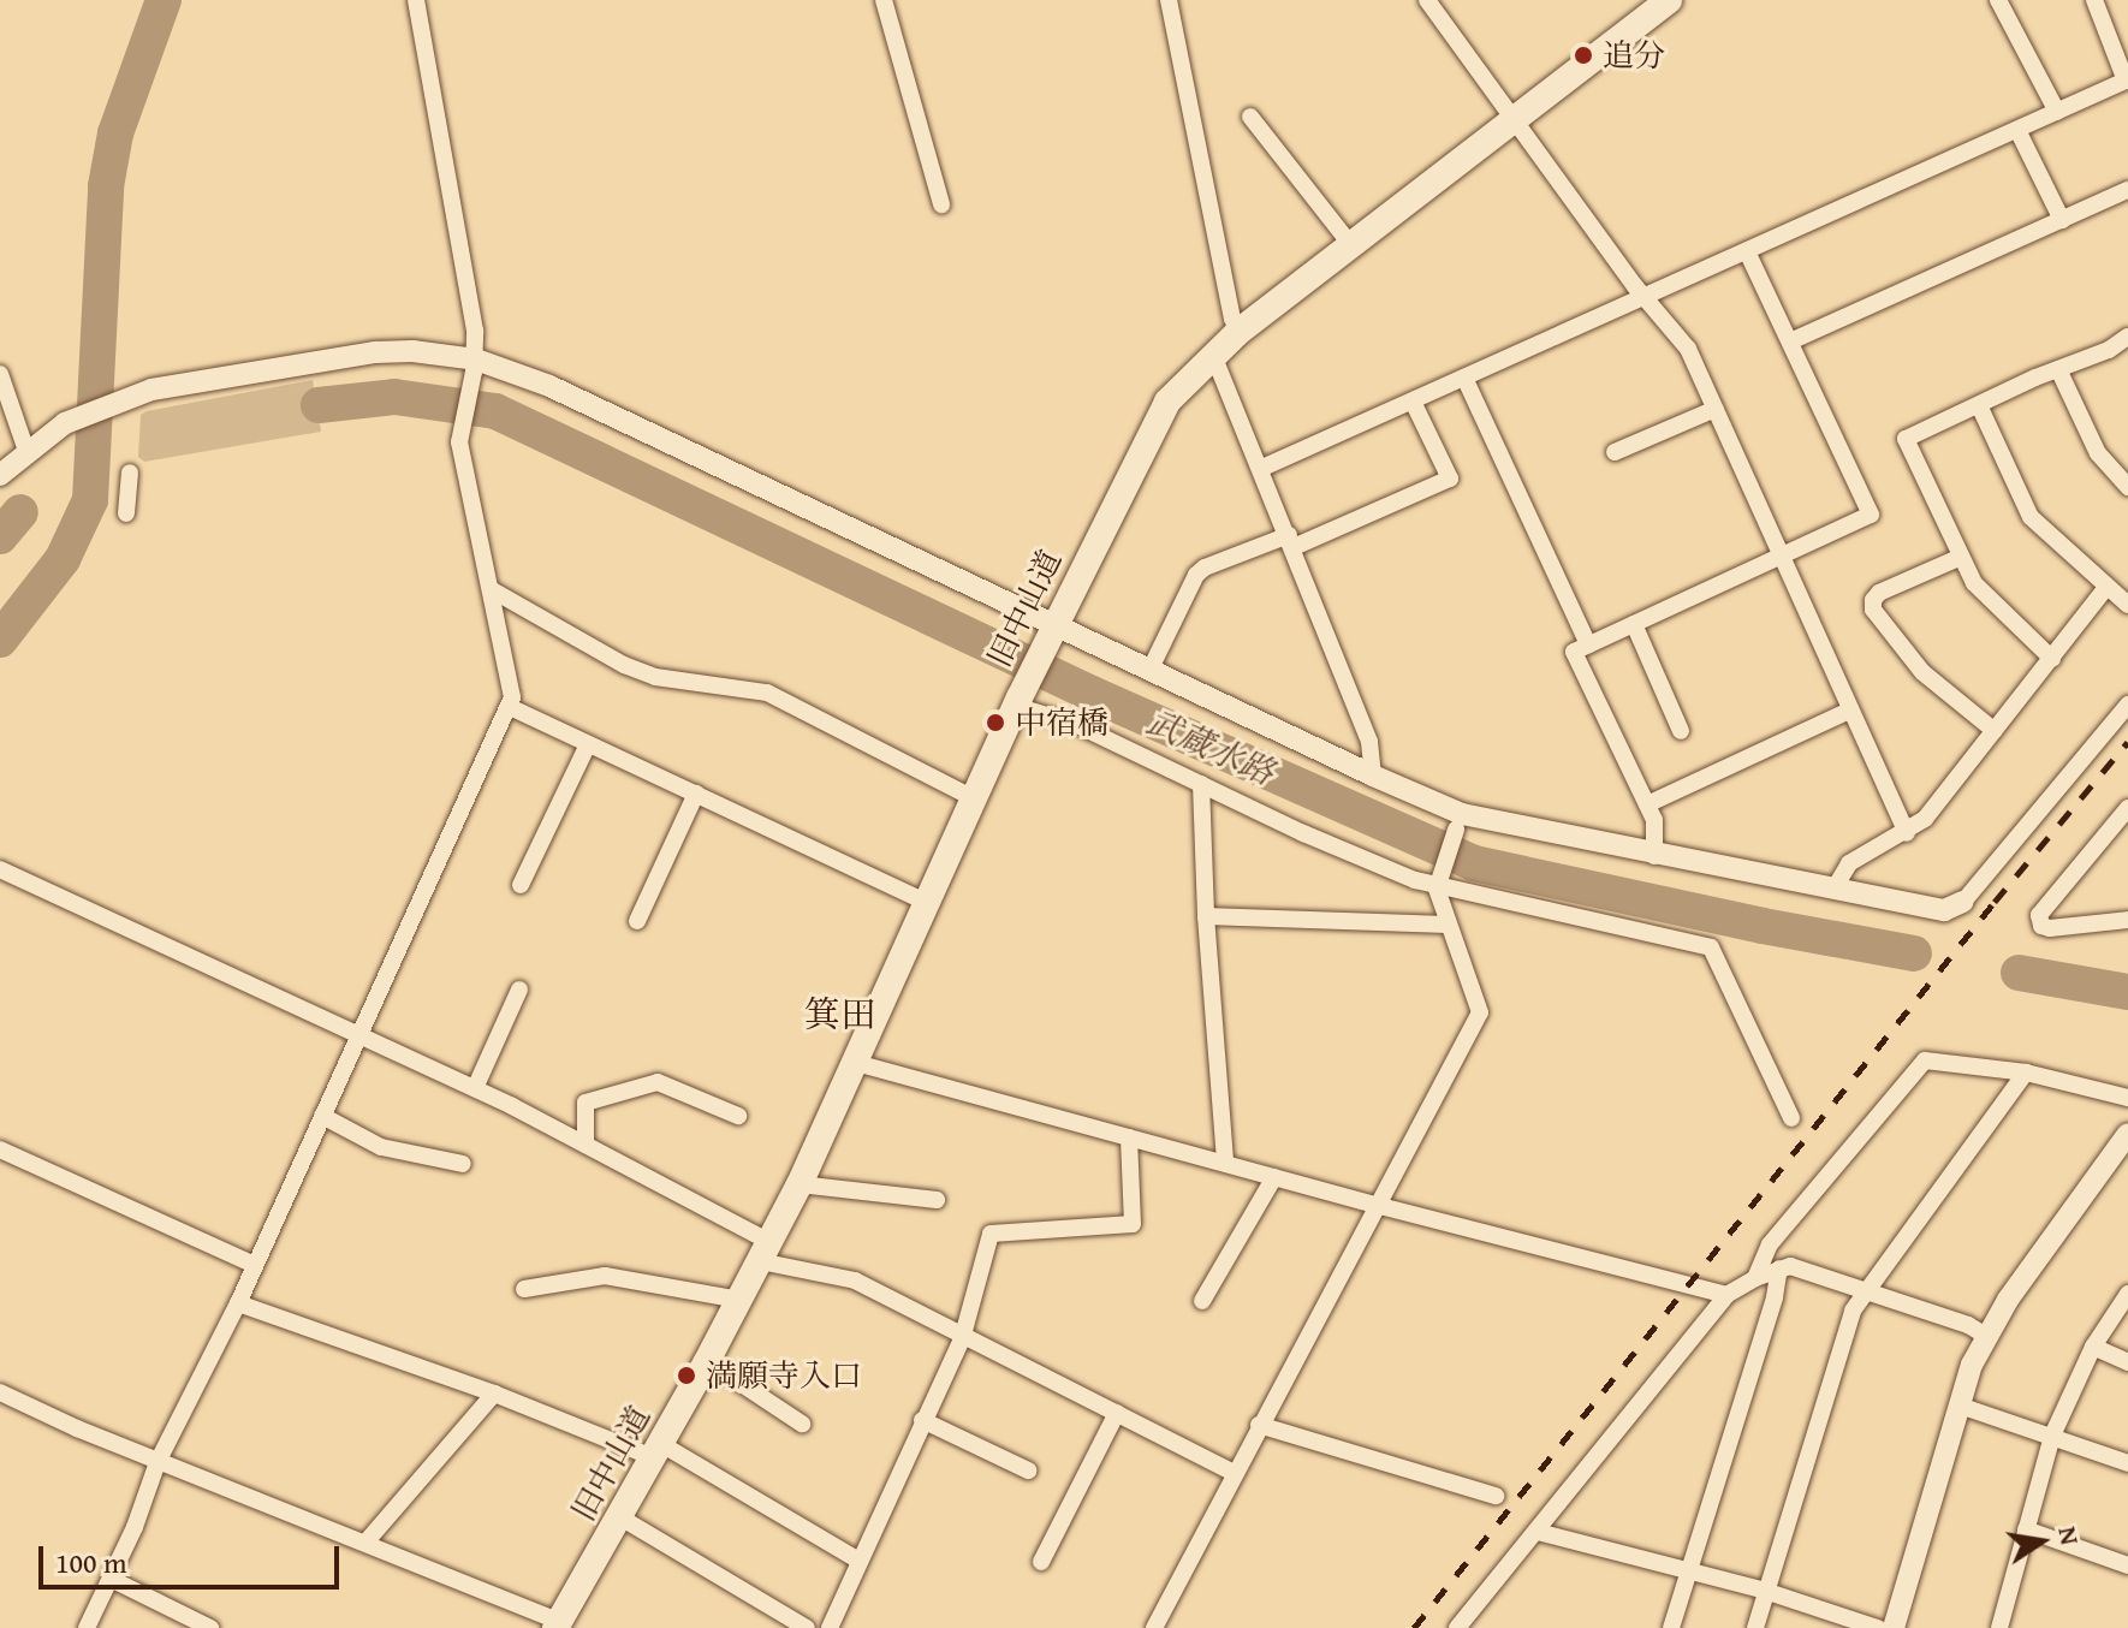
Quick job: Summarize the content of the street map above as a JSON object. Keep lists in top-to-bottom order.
{
  "streets": {
    "main road": ["旧中山道"]
  },
  "districts": ["箕田"],
  "water": ["武蔵水路"],
  "places": ["追分", "中宿橋", "満願寺入口"],
  "scale_bar": "100 m",
  "north": "right"
}
